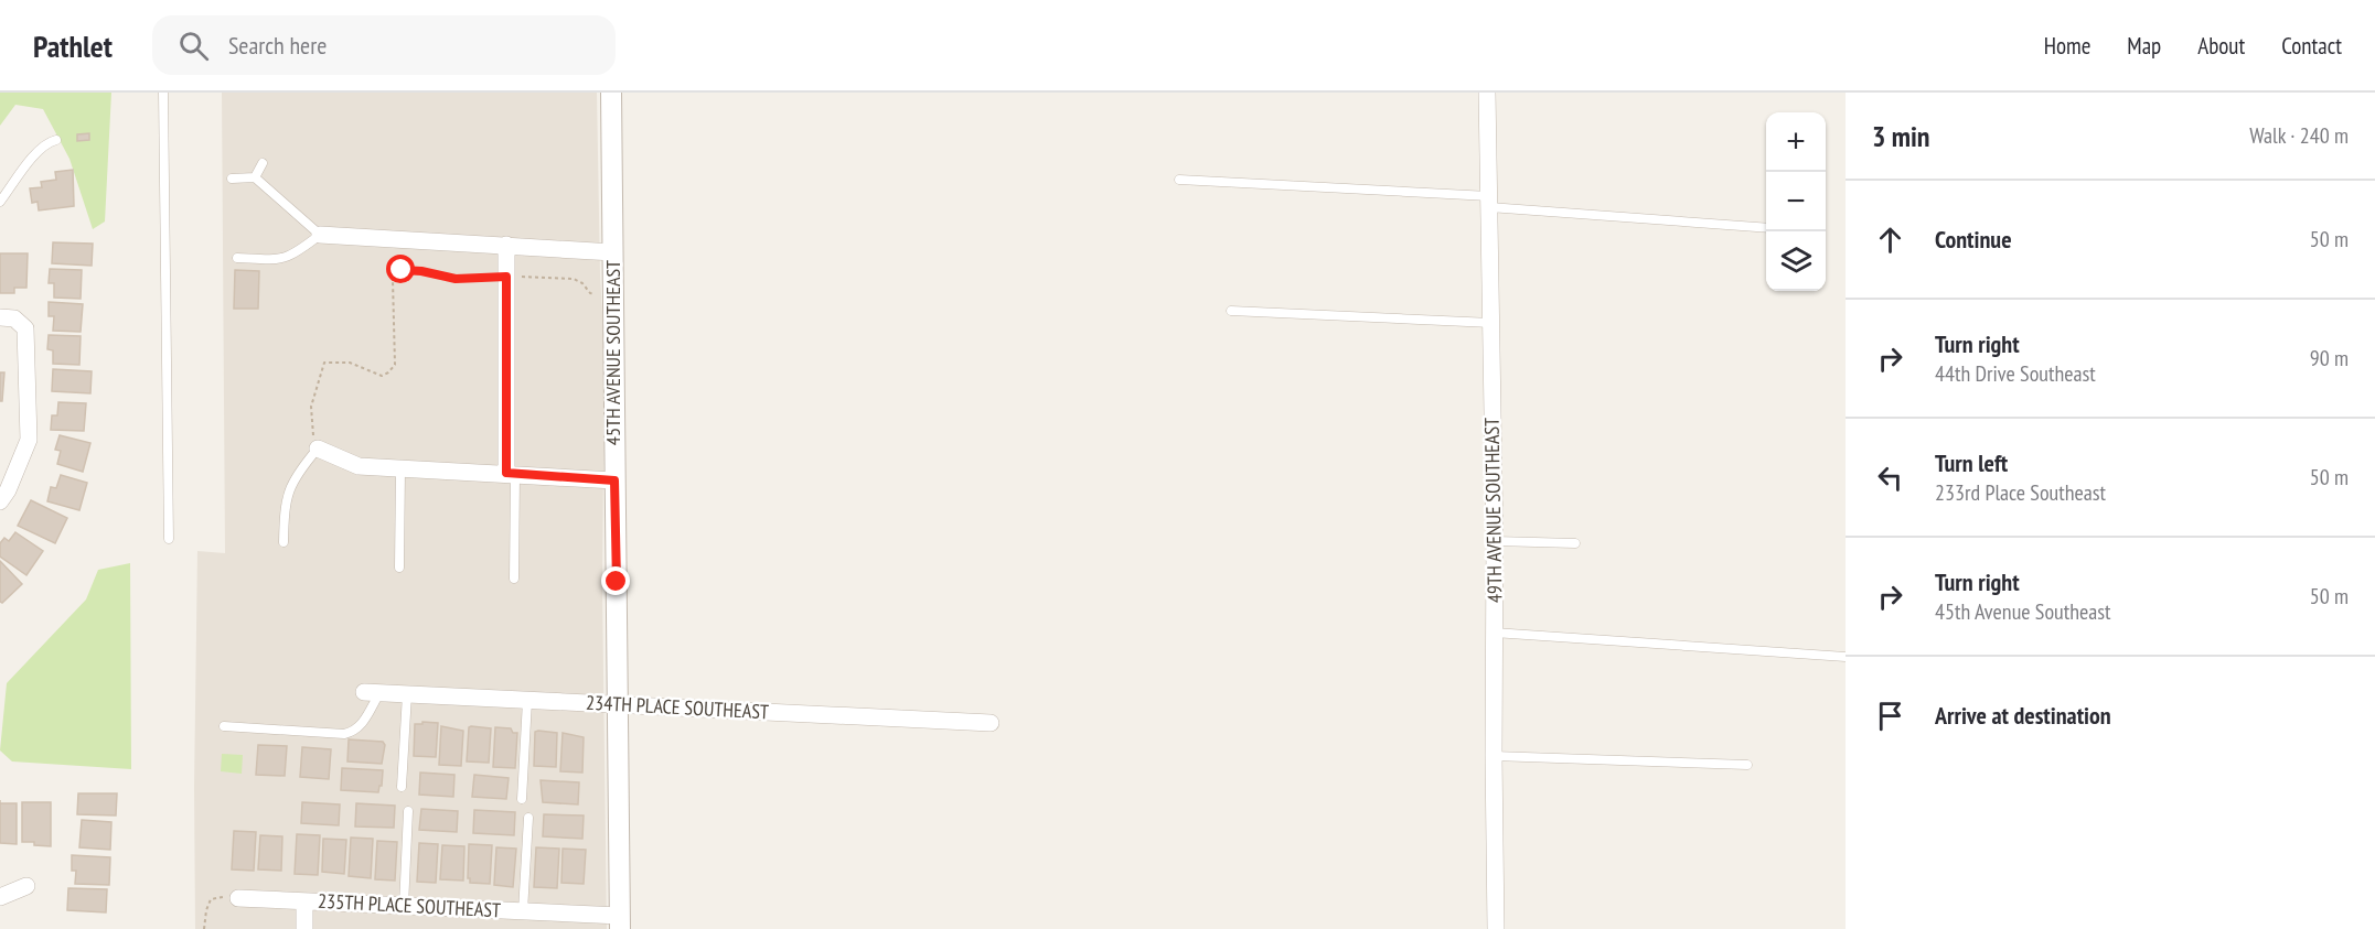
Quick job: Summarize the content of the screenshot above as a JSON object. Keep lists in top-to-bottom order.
{
  "streets": {
    "street": [
      "45TH AVENUE SOUTHEAST",
      "49TH AVENUE SOUTHEAST",
      "234TH PLACE SOUTHEAST",
      "235TH PLACE SOUTHEAST"
    ]
  },
  "crossings": [
    ["45TH AVENUE SOUTHEAST", "234TH PLACE SOUTHEAST"],
    ["45TH AVENUE SOUTHEAST", "235TH PLACE SOUTHEAST"]
  ],
  "page": {
    "header": "Pathlet",
    "search": "Search here",
    "nav": [
      "Home",
      "Map",
      "About",
      "Contact"
    ],
    "heading": ["3 min", "Walk · 240 m"],
    "map_buttons": ["+", "−"],
    "list": [
      ["Continue", "50 m"],
      ["Turn right", "44th Drive Southeast", "90 m"],
      ["Turn left", "233rd Place Southeast", "50 m"],
      ["Turn right", "45th Avenue Southeast", "50 m"],
      "Arrive at destination"
    ]
  }
}
